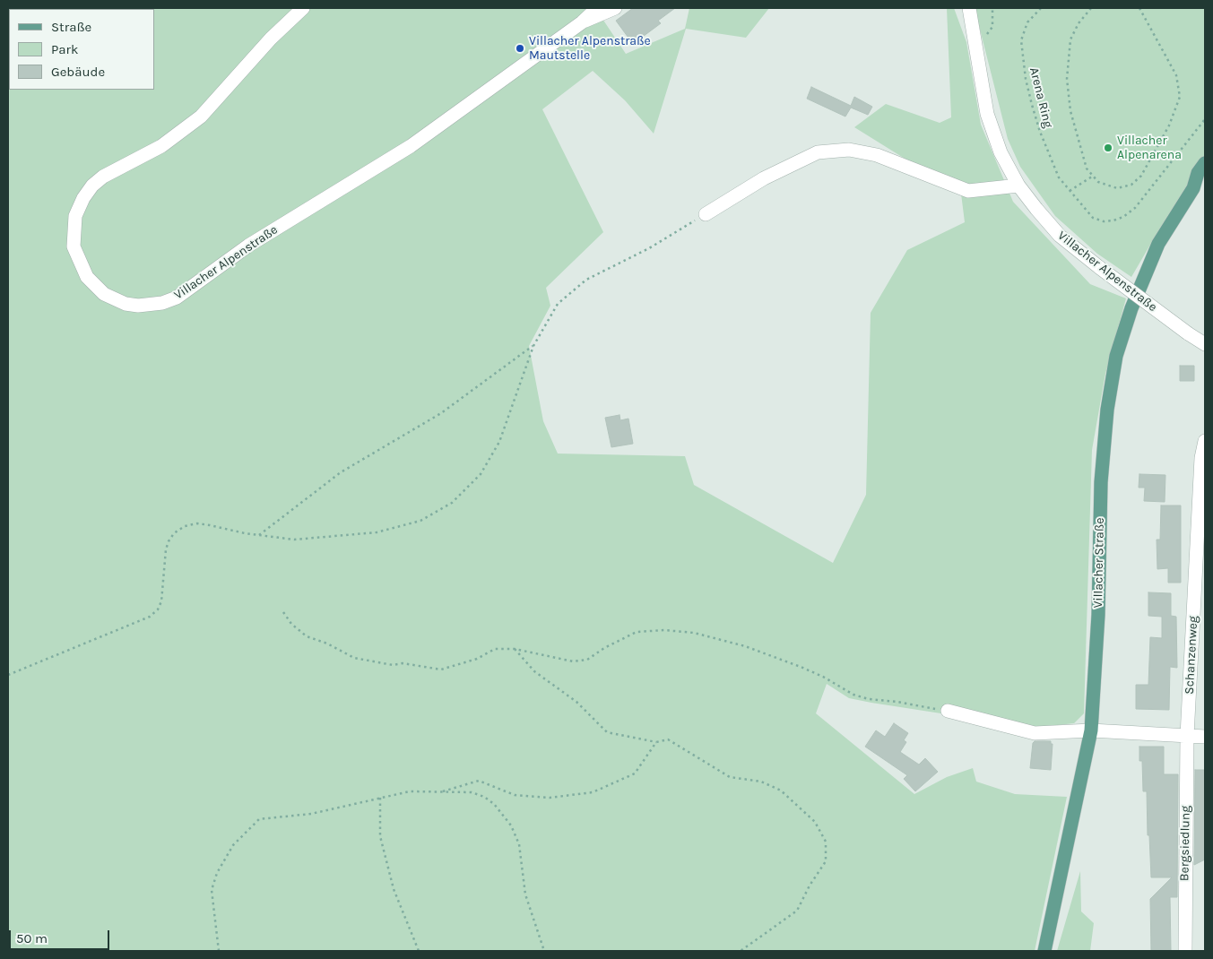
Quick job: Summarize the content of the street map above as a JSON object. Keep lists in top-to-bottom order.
{
  "streets": {
    "main road": ["Villacher Straße"],
    "street": ["Villacher Alpenstraße", "Schanzenweg", "Bergsiedlung"],
    "path": ["Arena Ring"]
  },
  "crossings": [
    ["Schanzenweg", "Bergsiedlung"]
  ],
  "places": ["Villacher Alpenstraße Mautstelle", "Villacher Alpenarena"],
  "legend": ["Straße", "Park", "Gebäude"],
  "scale_bar": "50 m"
}
